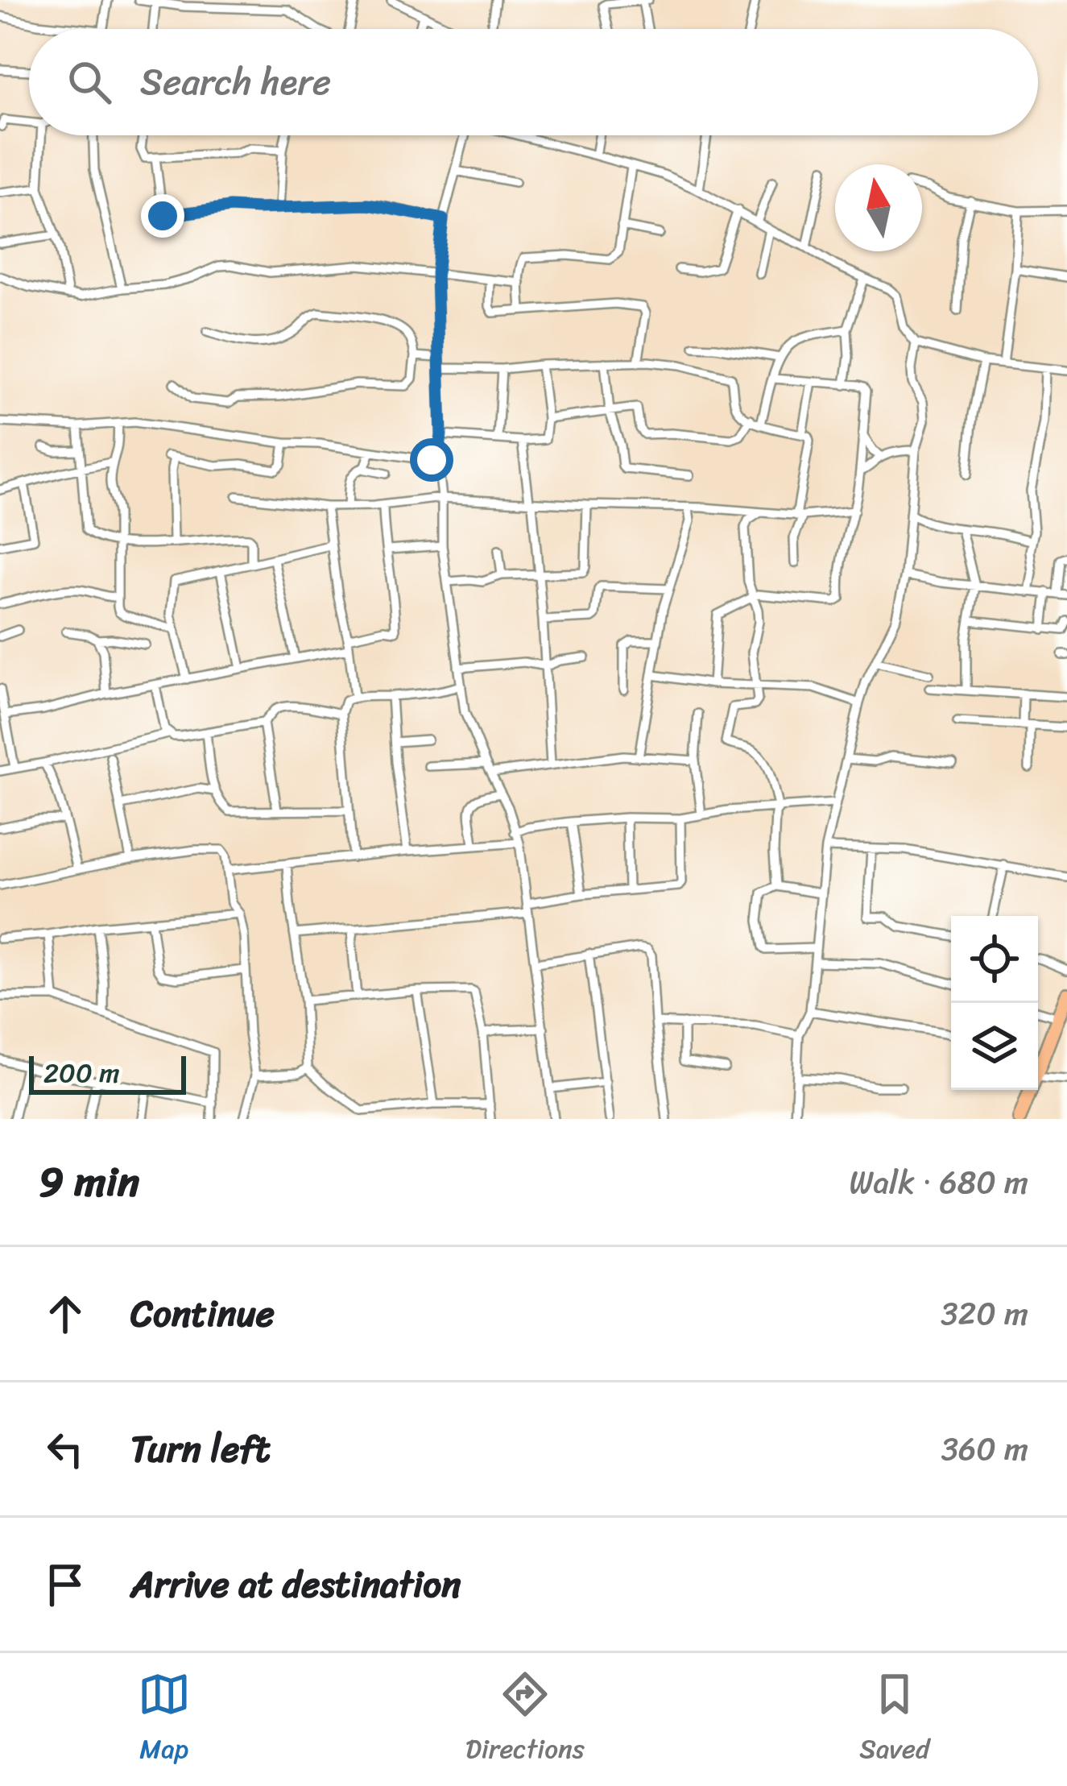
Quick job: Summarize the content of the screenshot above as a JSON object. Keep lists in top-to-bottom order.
{
  "scale_bar": "200 m",
  "north": "top",
  "page": {
    "search": "Search here",
    "scale": "200 m",
    "heading": ["9 min", "Walk · 680 m"],
    "list": [
      ["Continue", "320 m"],
      ["Turn left", "360 m"],
      "Arrive at destination"
    ],
    "nav": ["Map", "Directions", "Saved"]
  }
}
